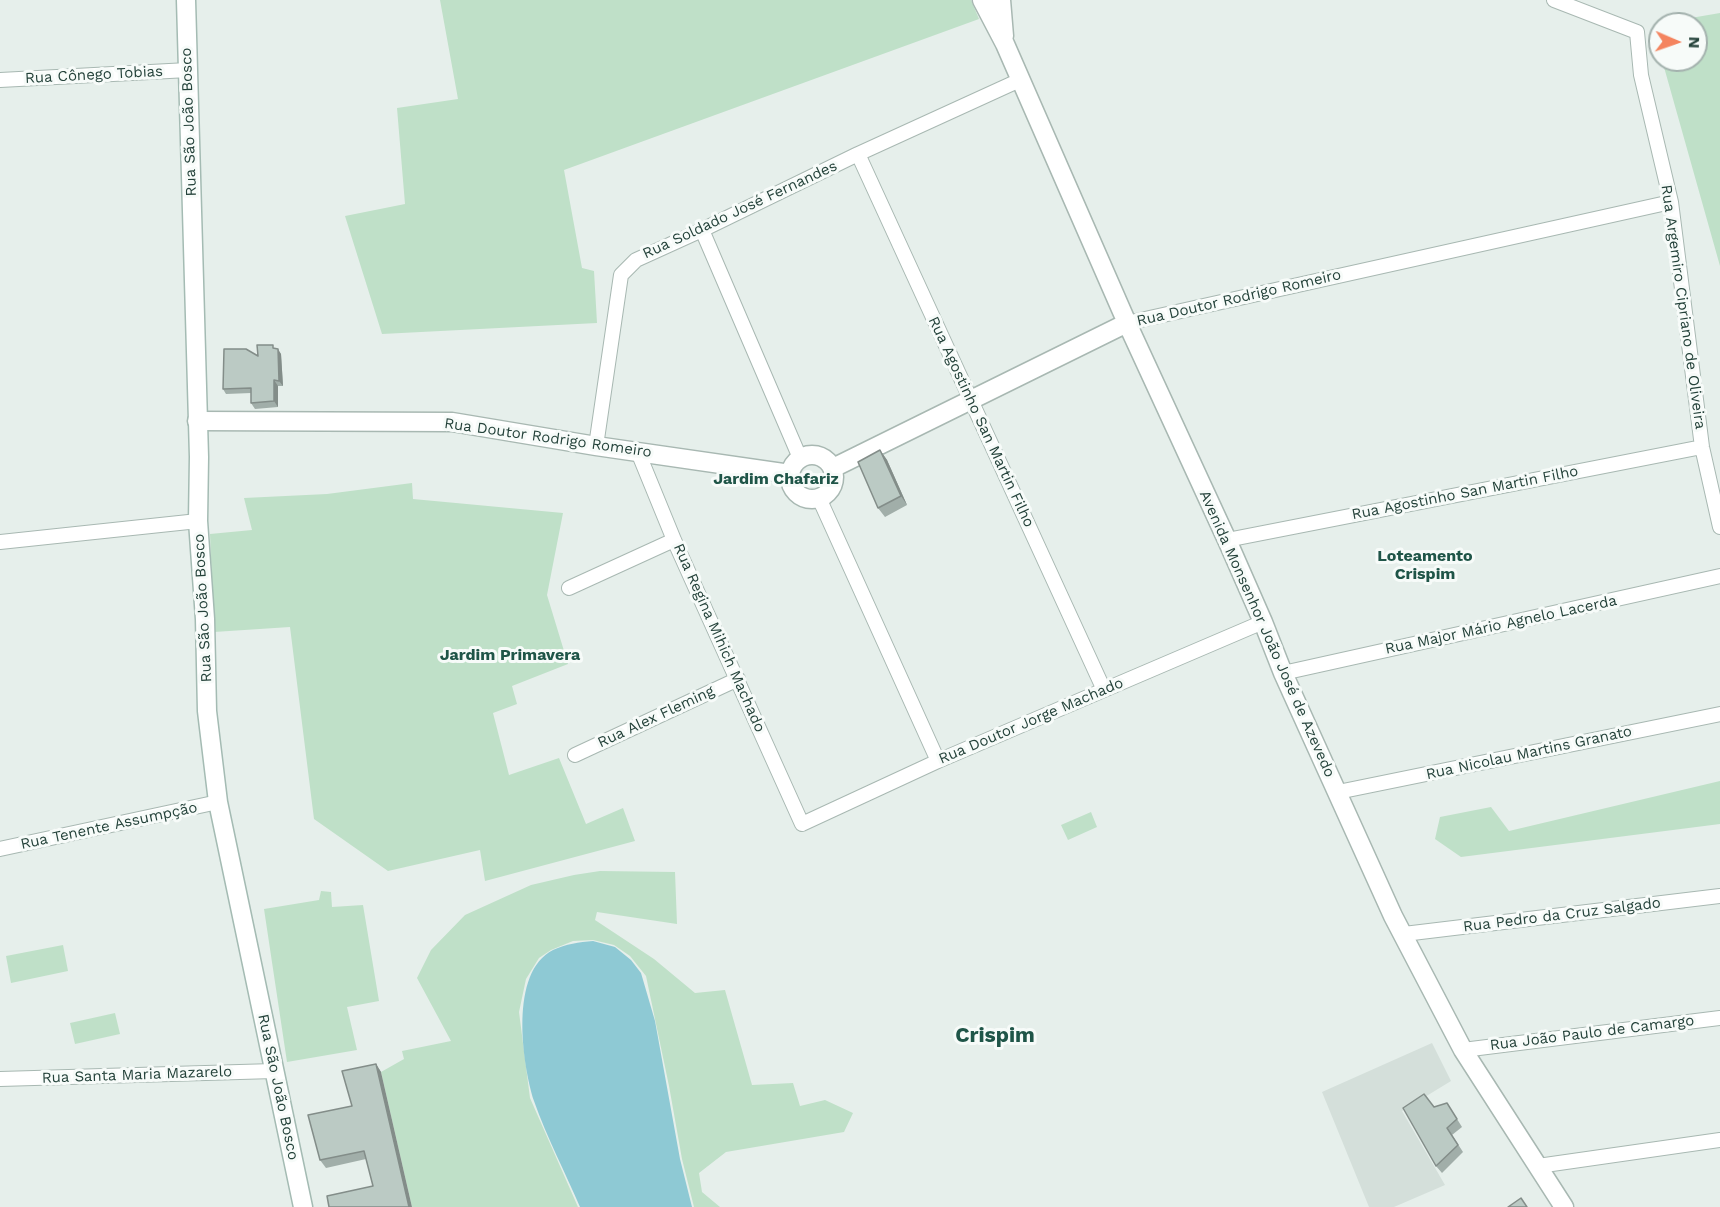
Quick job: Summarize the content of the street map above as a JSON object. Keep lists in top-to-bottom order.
{
  "streets": {
    "street": [
      "Rua Cônego Tobias",
      "Rua São João Bosco",
      "Rua Soldado José Fernandes",
      "Rua Doutor Rodrigo Romeiro",
      "Rua Argemiro Cipriano de Oliveira",
      "Rua Agostinho San Martin Filho",
      "Rua Major Mário Agnelo Lacerda",
      "Avenida Monsenhor João José de Azevedo",
      "Rua Regina Mihich Machado",
      "Rua Alex Fleming",
      "Rua Doutor Jorge Machado",
      "Rua Nicolau Martins Granato",
      "Rua Tenente Assumpção",
      "Rua Pedro da Cruz Salgado",
      "Rua João Paulo de Camargo",
      "Rua Santa Maria Mazarelo"
    ]
  },
  "crossings": [
    ["Rua Cônego Tobias", "Rua São João Bosco"],
    ["Rua São João Bosco", "Rua Doutor Rodrigo Romeiro"],
    ["Rua São João Bosco", "Rua Tenente Assumpção"],
    ["Rua São João Bosco", "Rua Santa Maria Mazarelo"],
    ["Rua Soldado José Fernandes", "Rua Doutor Rodrigo Romeiro"],
    ["Rua Soldado José Fernandes", "Rua Agostinho San Martin Filho"],
    ["Rua Soldado José Fernandes", "Avenida Monsenhor João José de Azevedo"],
    ["Rua Doutor Rodrigo Romeiro", "Rua Argemiro Cipriano de Oliveira"],
    ["Rua Doutor Rodrigo Romeiro", "Rua Agostinho San Martin Filho"],
    ["Rua Doutor Rodrigo Romeiro", "Avenida Monsenhor João José de Azevedo"],
    ["Rua Doutor Rodrigo Romeiro", "Rua Regina Mihich Machado"],
    ["Rua Argemiro Cipriano de Oliveira", "Rua Agostinho San Martin Filho"],
    ["Rua Agostinho San Martin Filho", "Avenida Monsenhor João José de Azevedo"],
    ["Rua Agostinho San Martin Filho", "Rua Doutor Jorge Machado"],
    ["Rua Major Mário Agnelo Lacerda", "Avenida Monsenhor João José de Azevedo"],
    ["Avenida Monsenhor João José de Azevedo", "Rua Doutor Jorge Machado"],
    ["Avenida Monsenhor João José de Azevedo", "Rua Nicolau Martins Granato"],
    ["Avenida Monsenhor João José de Azevedo", "Rua Pedro da Cruz Salgado"],
    ["Avenida Monsenhor João José de Azevedo", "Rua João Paulo de Camargo"],
    ["Rua Regina Mihich Machado", "Rua Alex Fleming"],
    ["Rua Regina Mihich Machado", "Rua Doutor Jorge Machado"]
  ],
  "districts": [
    "Jardim Chafariz",
    "Loteamento Crispim",
    "Jardim Primavera",
    "Crispim"
  ],
  "north": "right"
}
